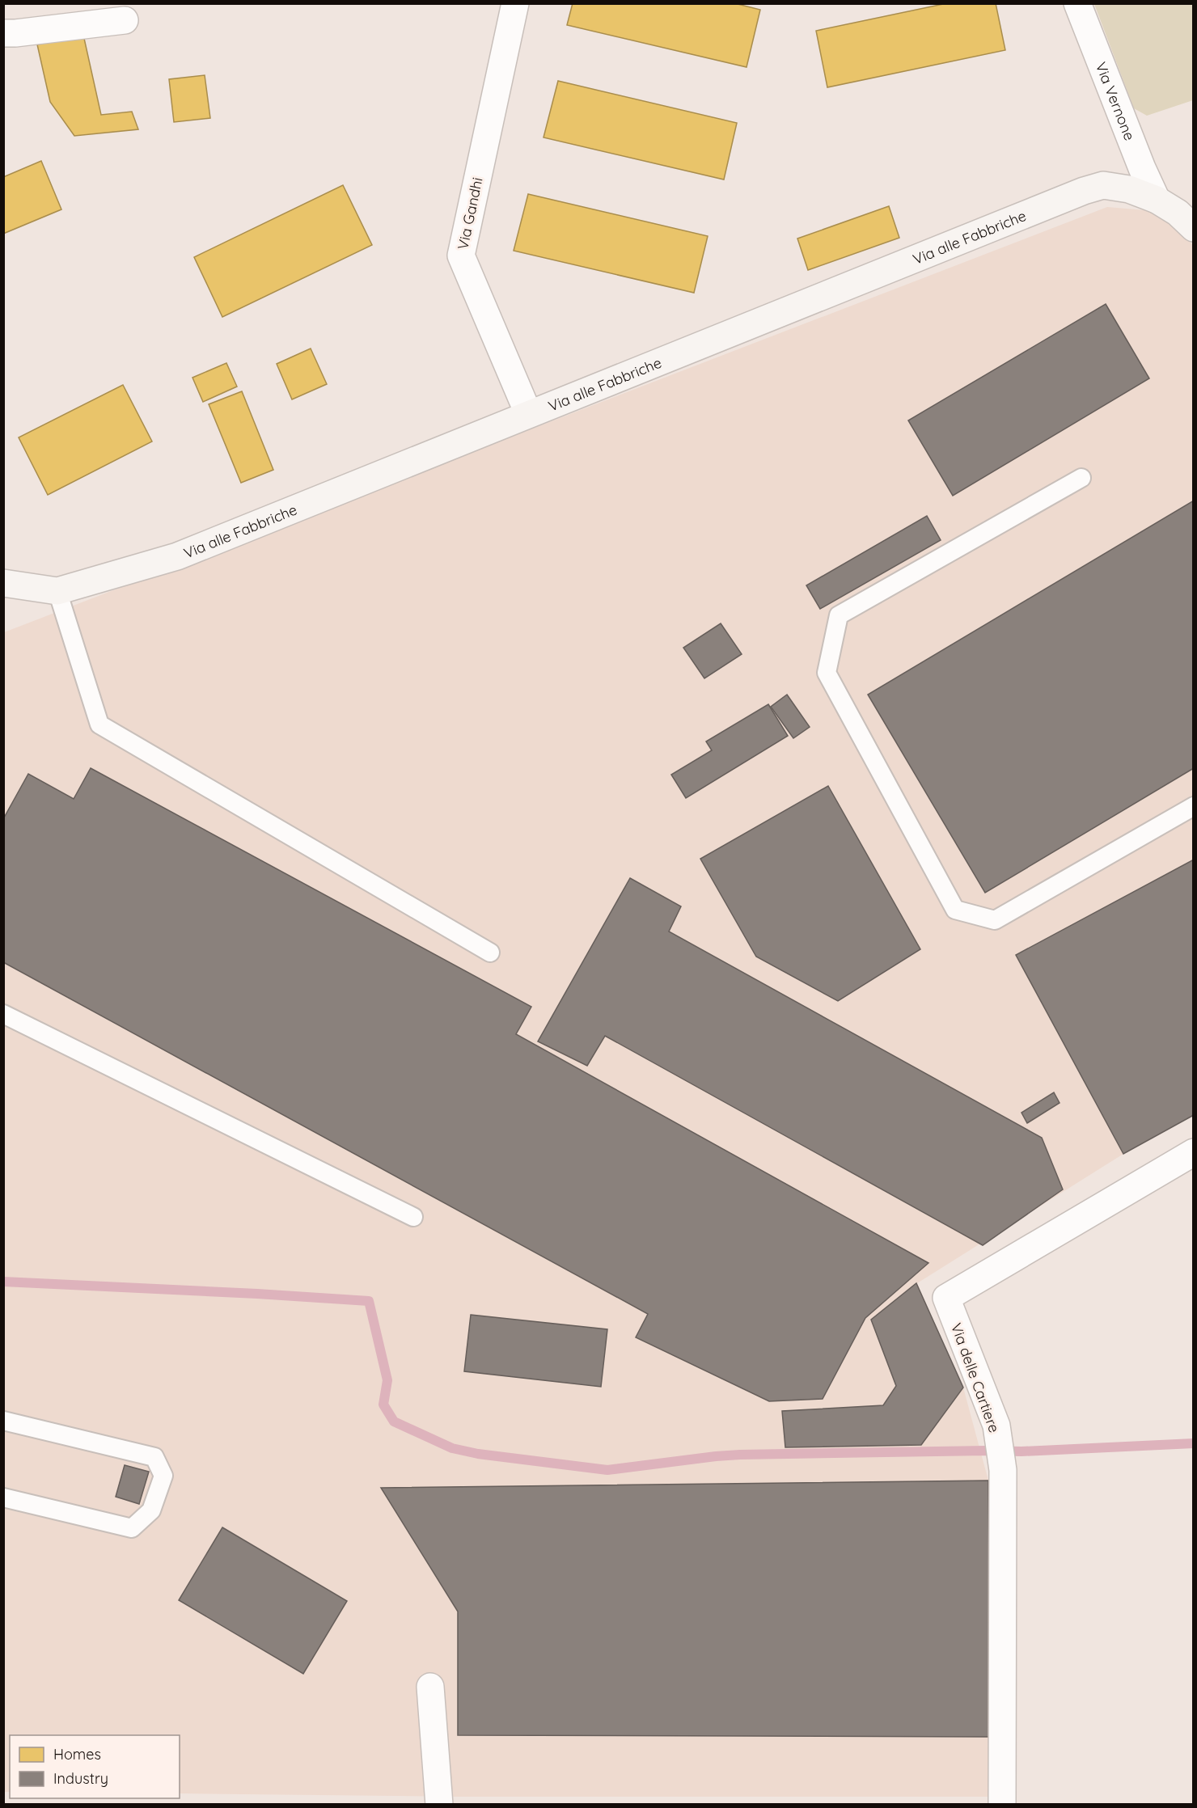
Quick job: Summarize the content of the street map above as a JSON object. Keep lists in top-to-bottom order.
{
  "streets": {
    "street": [
      "Via Vernone",
      "Via Gandhi",
      "Via alle Fabbriche",
      "Via delle Cartiere"
    ]
  },
  "crossings": [
    ["Via Vernone", "Via alle Fabbriche"],
    ["Via Gandhi", "Via alle Fabbriche"]
  ],
  "legend": ["Homes", "Industry"]
}
